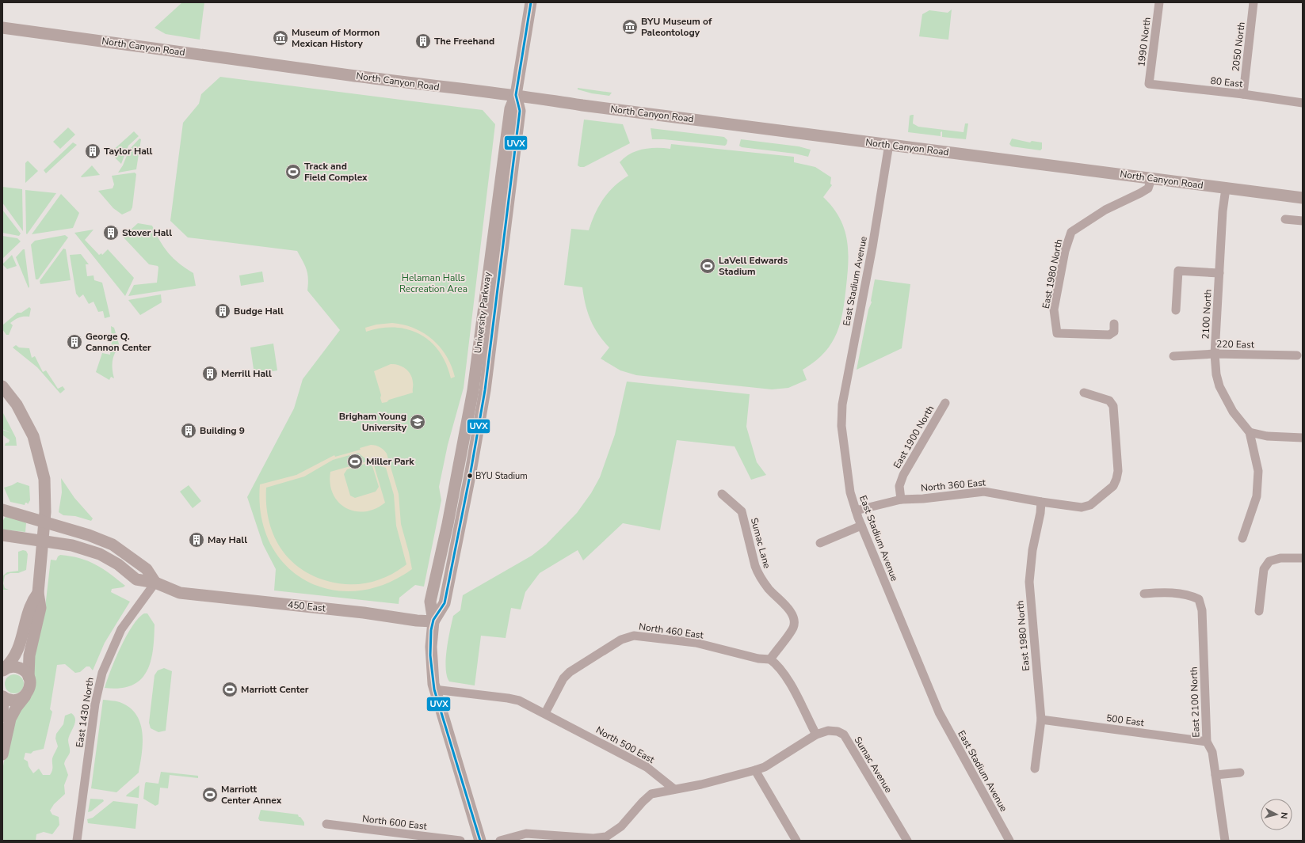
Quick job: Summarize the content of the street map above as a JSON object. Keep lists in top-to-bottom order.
{
  "streets": {
    "main road": ["North Canyon Road", "University Parkway", "450 East"],
    "street": [
      "1990 North",
      "2050 North",
      "80 East",
      "East 1980 North",
      "East Stadium Avenue",
      "2100 North",
      "220 East",
      "East 1900 North",
      "North 360 East",
      "Sumac Lane",
      "North 460 East",
      "East 2100 North",
      "East 1430 North",
      "500 East",
      "North 500 East",
      "Sumac Avenue",
      "North 600 East"
    ]
  },
  "crossings": [
    ["1990 North", "80 East"],
    ["North Canyon Road", "East 1980 North"],
    ["North Canyon Road", "East Stadium Avenue"],
    ["North Canyon Road", "University Parkway"],
    ["North Canyon Road", "2100 North"],
    ["2050 North", "80 East"],
    ["East 1980 North", "North 360 East"],
    ["East 1980 North", "500 East"],
    ["East Stadium Avenue", "North 360 East"],
    ["University Parkway", "450 East"],
    ["University Parkway", "North 500 East"],
    ["2100 North", "220 East"],
    ["East 1900 North", "North 360 East"],
    ["Sumac Lane", "North 460 East"],
    ["450 East", "East 1430 North"],
    ["North 460 East", "North 500 East"],
    ["East 2100 North", "500 East"]
  ],
  "parks": ["Helaman Halls Recreation Area"],
  "places": {
    "museum": ["BYU Museum of Paleontology", "Museum of Mormon Mexican History"],
    "building": [
      "The Freehand",
      "Taylor Hall",
      "Stover Hall",
      "Budge Hall",
      "George Q. Cannon Center",
      "Merrill Hall",
      "Building 9",
      "May Hall"
    ],
    "sports": [
      "Track and Field Complex",
      "LaVell Edwards Stadium",
      "Miller Park",
      "Marriott Center",
      "Marriott Center Annex"
    ],
    "school or university": ["Brigham Young University"],
    "other": ["BYU Stadium"]
  },
  "lines": ["transit line UVX"],
  "north": "right"
}
